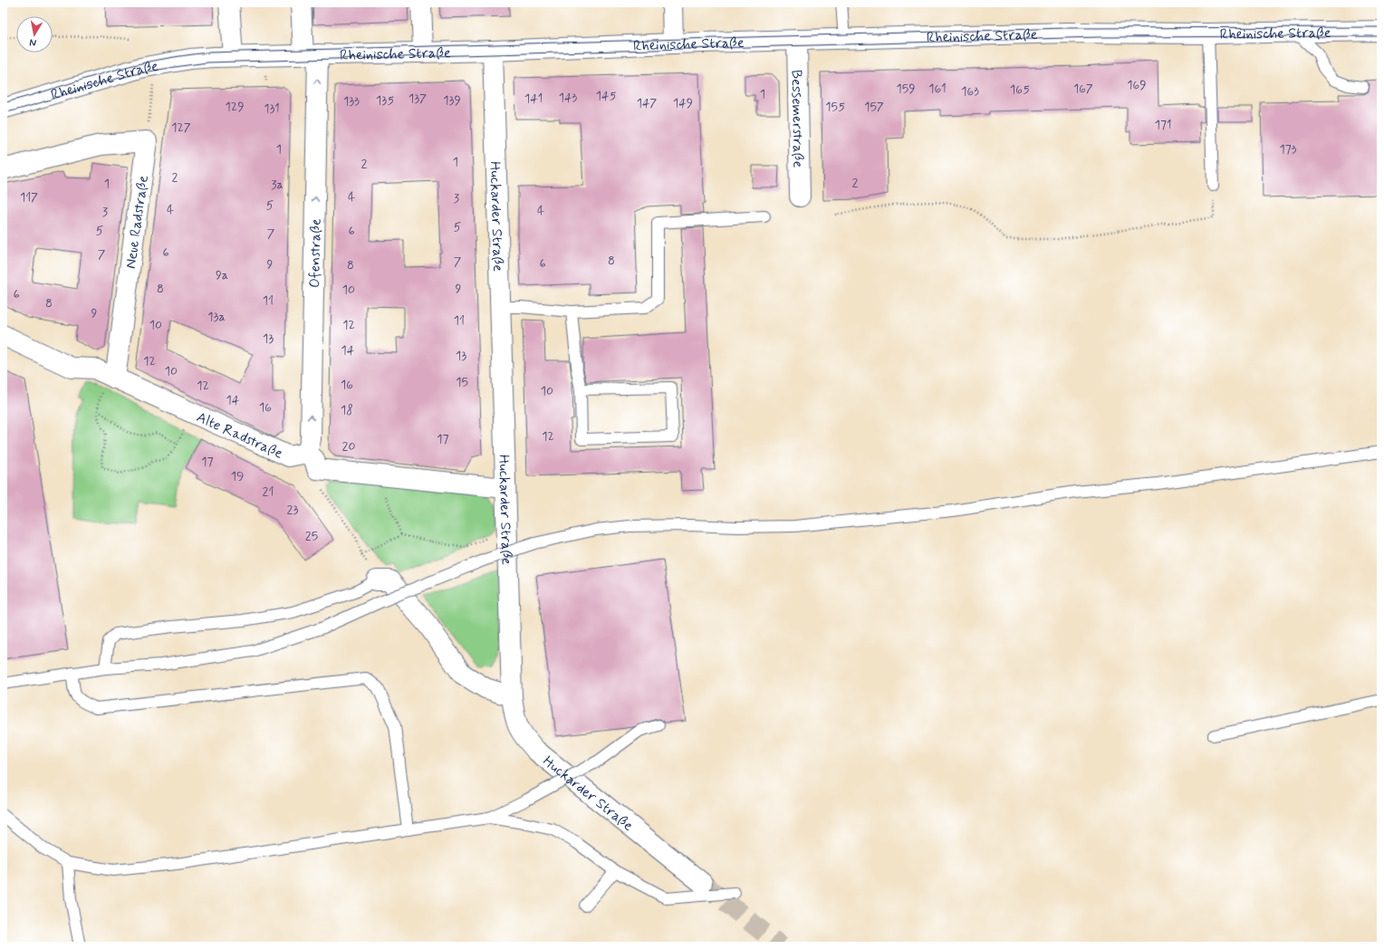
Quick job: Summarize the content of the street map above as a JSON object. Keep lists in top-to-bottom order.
{
  "streets": {
    "street": [
      "Rheinische Straße",
      "Bessemerstraße",
      "Huckarder Straße",
      "Neue Radstraße",
      "Ofenstraße",
      "Alte Radstraße"
    ]
  },
  "crossings": [
    ["Rheinische Straße", "Bessemerstraße"],
    ["Rheinische Straße", "Huckarder Straße"],
    ["Rheinische Straße", "Ofenstraße"],
    ["Huckarder Straße", "Alte Radstraße"],
    ["Neue Radstraße", "Alte Radstraße"],
    ["Ofenstraße", "Alte Radstraße"]
  ],
  "one_way": ["Ofenstraße"],
  "house_numbers": [
    "169",
    "159",
    "161",
    "167",
    "165",
    "163",
    "1",
    "145",
    "143",
    "137",
    "141",
    "135",
    "139",
    "133",
    "147",
    "149",
    "129",
    "155",
    "157",
    "131",
    "171",
    "127",
    "1",
    "173",
    "1",
    "2",
    "2",
    "2",
    "1",
    "3a",
    "117",
    "4",
    "3",
    "5",
    "4",
    "4",
    "3",
    "5",
    "5",
    "6",
    "7",
    "6",
    "7",
    "8",
    "7",
    "6",
    "9",
    "8",
    "9a",
    "8",
    "9",
    "10",
    "6",
    "11",
    "8",
    "9",
    "13a",
    "11",
    "10",
    "12",
    "13",
    "14",
    "13",
    "12",
    "10",
    "15",
    "16",
    "12",
    "10",
    "14",
    "16",
    "18",
    "12",
    "17",
    "20",
    "17",
    "19",
    "21",
    "23",
    "25"
  ],
  "north": "bottom"
}
